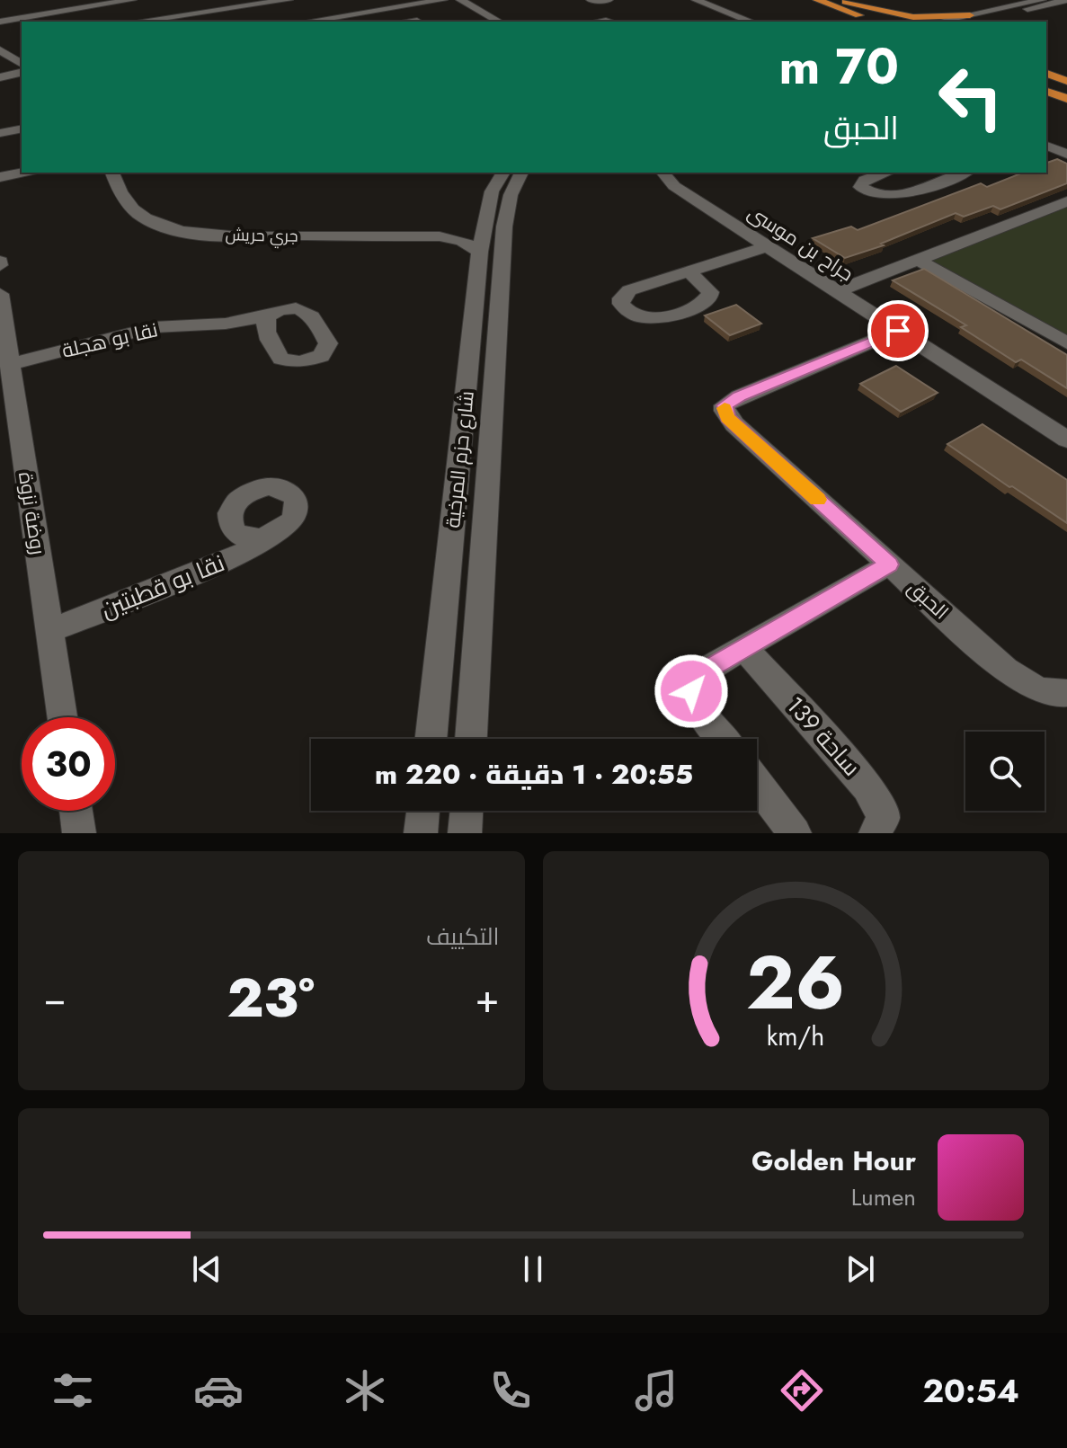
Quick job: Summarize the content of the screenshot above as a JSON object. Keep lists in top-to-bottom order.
{
  "streets": {
    "street": [
      "جري حريش",
      "جراح بن موسى",
      "نقا بو هجلة",
      "شارع حزم المرخية",
      "روضة نزوة",
      "نقا بو قطبتين",
      "الحبق",
      "ساحة 139"
    ]
  },
  "crossings": [
    ["جري حريش", "شارع حزم المرخية"],
    ["جراح بن موسى", "الحبق"],
    ["نقا بو هجلة", "روضة نزوة"],
    ["روضة نزوة", "نقا بو قطبتين"]
  ],
  "page": {
    "turn": ["70 m", "الحبق"],
    "limit": "30",
    "trip": "20:55 · 1 دقيقة · 220 m",
    "tile": "التكييف",
    "heat": ["−", "23°", "+"],
    "song": ["Golden Hour", "Lumen"],
    "tabs": "20:54",
    "gauge": ["26", "km/h"]
  }
}
